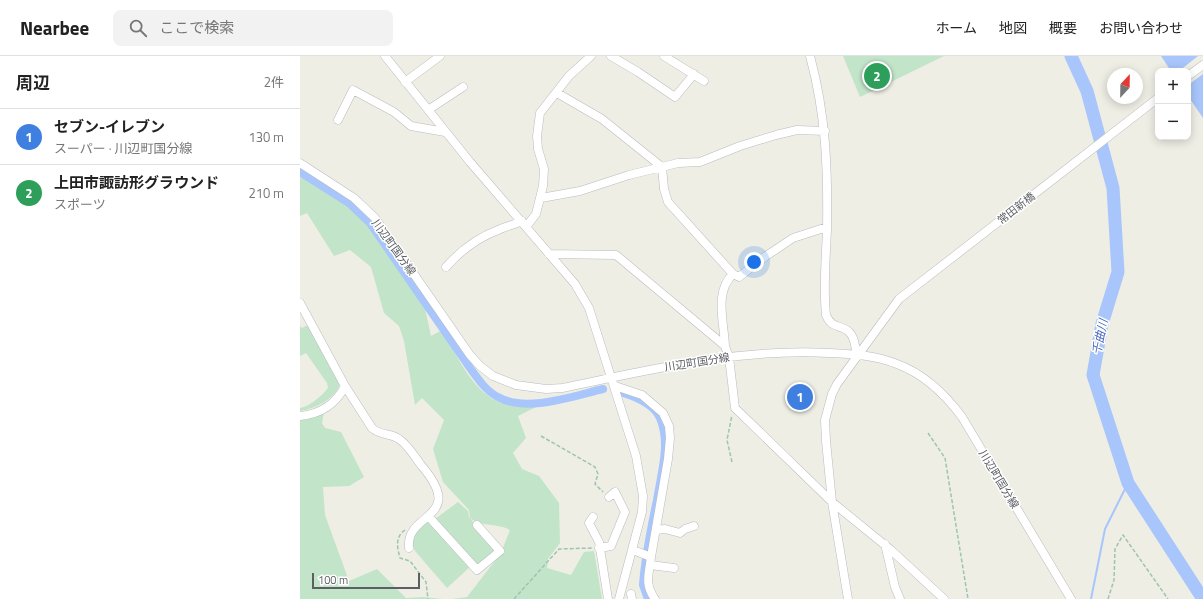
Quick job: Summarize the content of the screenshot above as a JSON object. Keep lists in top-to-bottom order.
{
  "streets": {
    "street": ["常田新橋", "川辺町国分線"]
  },
  "crossings": [
    ["常田新橋", "川辺町国分線"]
  ],
  "water": ["千曲川"],
  "scale_bar": "100 m",
  "north": "top",
  "page": {
    "header": "Nearbee",
    "search": "ここで検索",
    "nav": [
      "ホーム",
      "地図",
      "概要",
      "お問い合わせ"
    ],
    "heading": ["周辺", "2件"],
    "pins": ["2", "1"],
    "map_buttons": ["+", "−"],
    "list": [
      {
        "mark": "1",
        "name": "セブン-イレブン",
        "note": "スーパー · 川辺町国分線",
        "value": "130 m"
      },
      {
        "mark": "2",
        "name": "上田市諏訪形グラウンド",
        "note": "スポーツ",
        "value": "210 m"
      }
    ],
    "scale": "100 m"
  }
}
